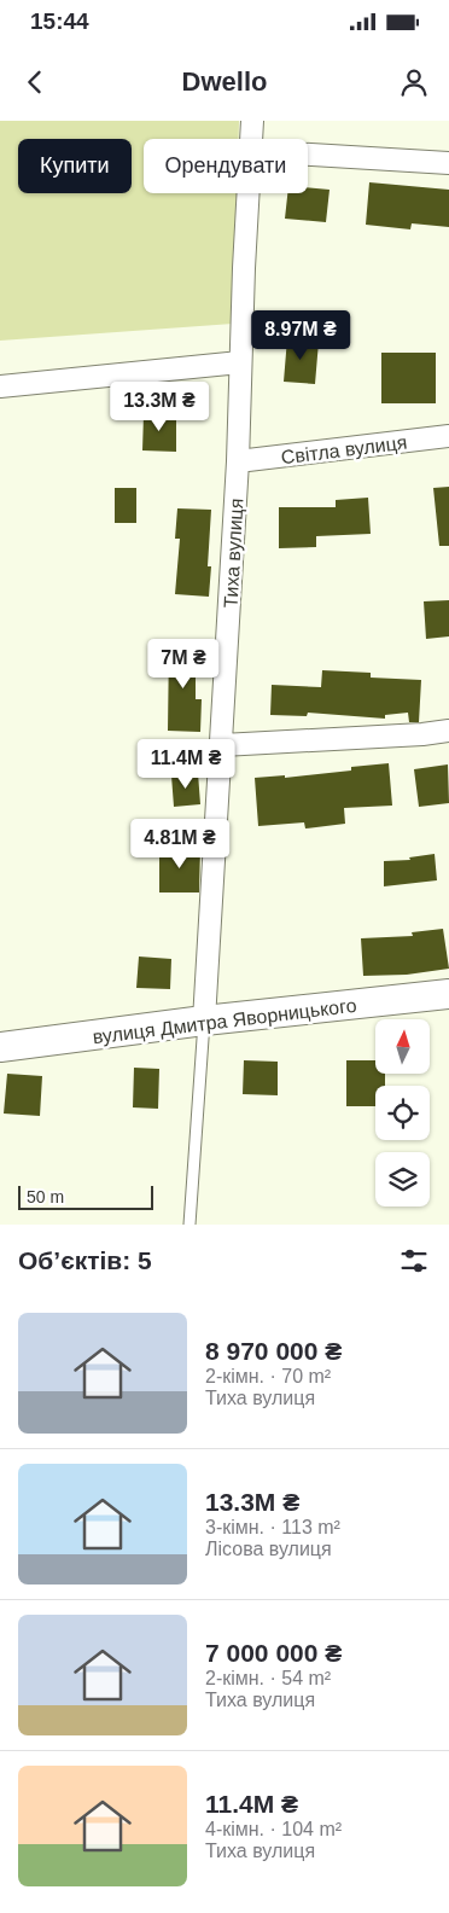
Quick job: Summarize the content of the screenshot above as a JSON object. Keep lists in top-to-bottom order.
{
  "streets": {
    "street": ["Світла вулиця", "Тиха вулиця", "вулиця Дмитра Яворницького"]
  },
  "crossings": [
    ["Світла вулиця", "Тиха вулиця"],
    ["Тиха вулиця", "вулиця Дмитра Яворницького"]
  ],
  "scale_bar": "50 m",
  "north": "top",
  "page": {
    "status": "15:44",
    "header": "Dwello",
    "chip": ["Купити", "Орендувати"],
    "price": [
      "8.97M ₴",
      "13.3M ₴",
      "7M ₴",
      "11.4M ₴",
      "4.81M ₴"
    ],
    "scale": "50 m",
    "heading": "Об’єктів: 5",
    "list": [
      {
        "name": "8 970 000 ₴",
        "note": "2-кімн. · 70 m² · Тиха вулиця"
      },
      {
        "name": "13.3M ₴",
        "note": "3-кімн. · 113 m² · Лісова вулиця"
      },
      {
        "name": "7 000 000 ₴",
        "note": "2-кімн. · 54 m² · Тиха вулиця"
      },
      {
        "name": "11.4M ₴",
        "note": "4-кімн. · 104 m² · Тиха вулиця"
      }
    ]
  }
}
